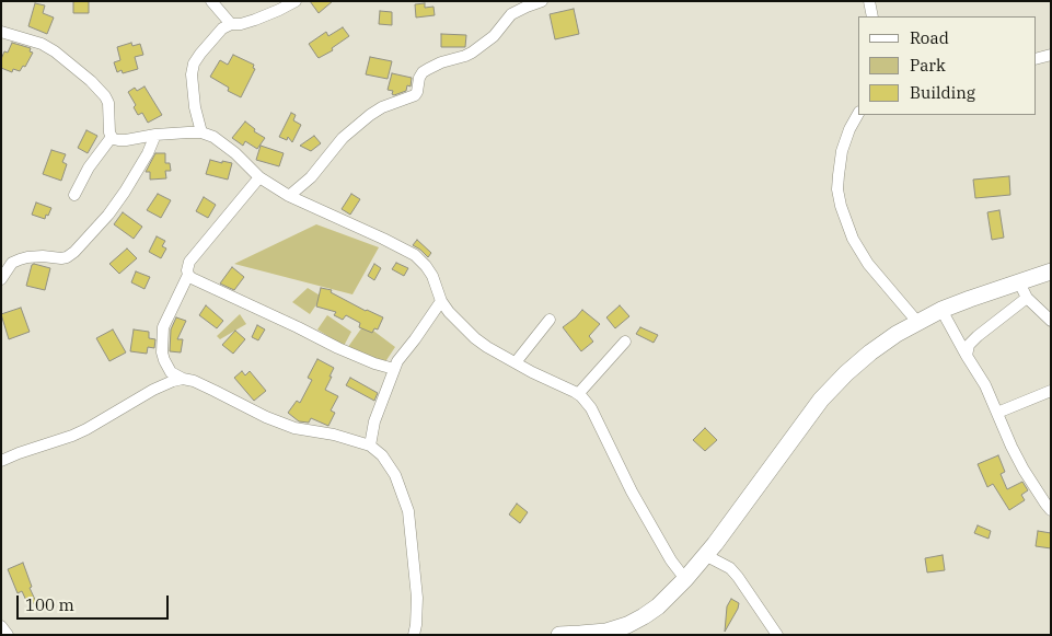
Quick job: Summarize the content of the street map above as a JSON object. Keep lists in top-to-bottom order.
{
  "legend": ["Road", "Park", "Building"],
  "scale_bar": "100 m"
}
